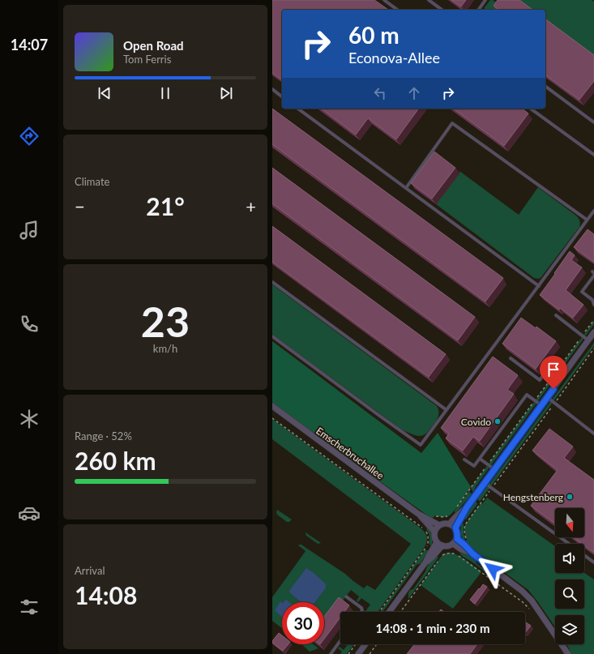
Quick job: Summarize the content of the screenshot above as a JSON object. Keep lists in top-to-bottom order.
{
  "streets": {
    "street": ["Emscherbruchallee"]
  },
  "places": ["Covido", "Hengstenberg"],
  "north": "bottom",
  "page": {
    "tabs": "14:07",
    "turn": ["60 m", "Econova-Allee"],
    "song": ["Open Road", "Tom Ferris"],
    "tile": [
      "Climate",
      ["23", "km/h"],
      ["Range · 52%", "260 km"],
      ["Arrival", "14:08"]
    ],
    "heat": ["−", "21°", "+"],
    "limit": "30",
    "trip": "14:08 · 1 min · 230 m"
  }
}
